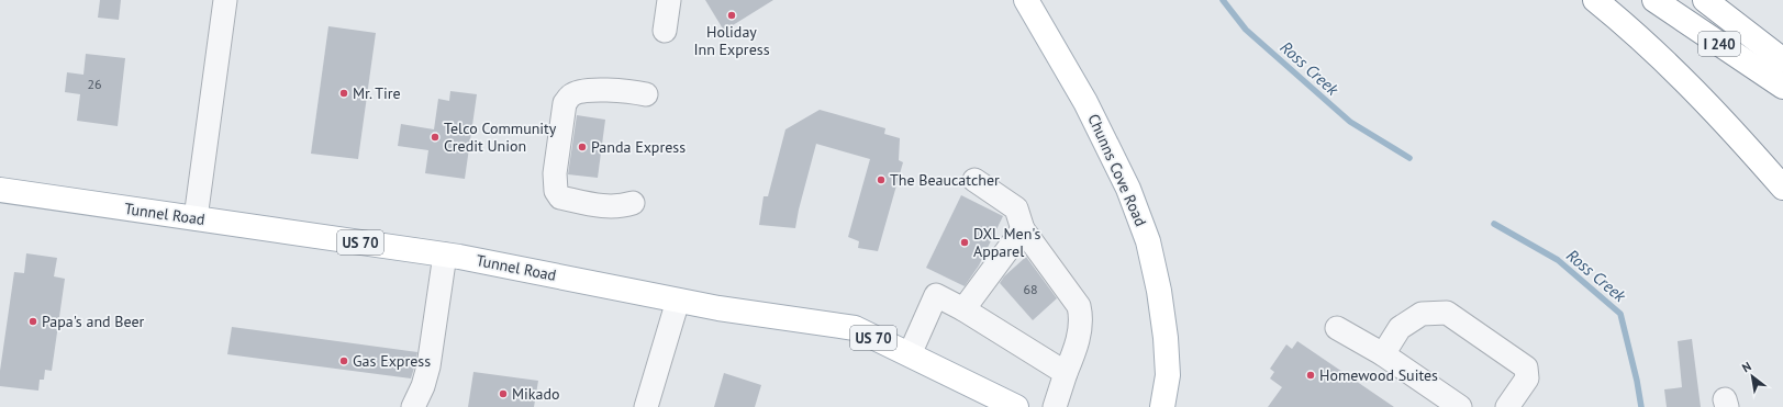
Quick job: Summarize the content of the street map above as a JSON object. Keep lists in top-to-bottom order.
{
  "streets": {
    "main road": [
      "I 240",
      "Chunns Cove Road",
      "Tunnel Road",
      "US 70"
    ]
  },
  "water": ["Ross Creek"],
  "places": [
    "Holiday Inn Express",
    "Mr. Tire",
    "Telco Community Credit Union",
    "Panda Express",
    "The Beaucatcher",
    "DXL Men's Apparel",
    "Papa's and Beer",
    "Gas Express",
    "Homewood Suites",
    "Mikado"
  ],
  "house_numbers": ["26", "68"],
  "north": "top left"
}
